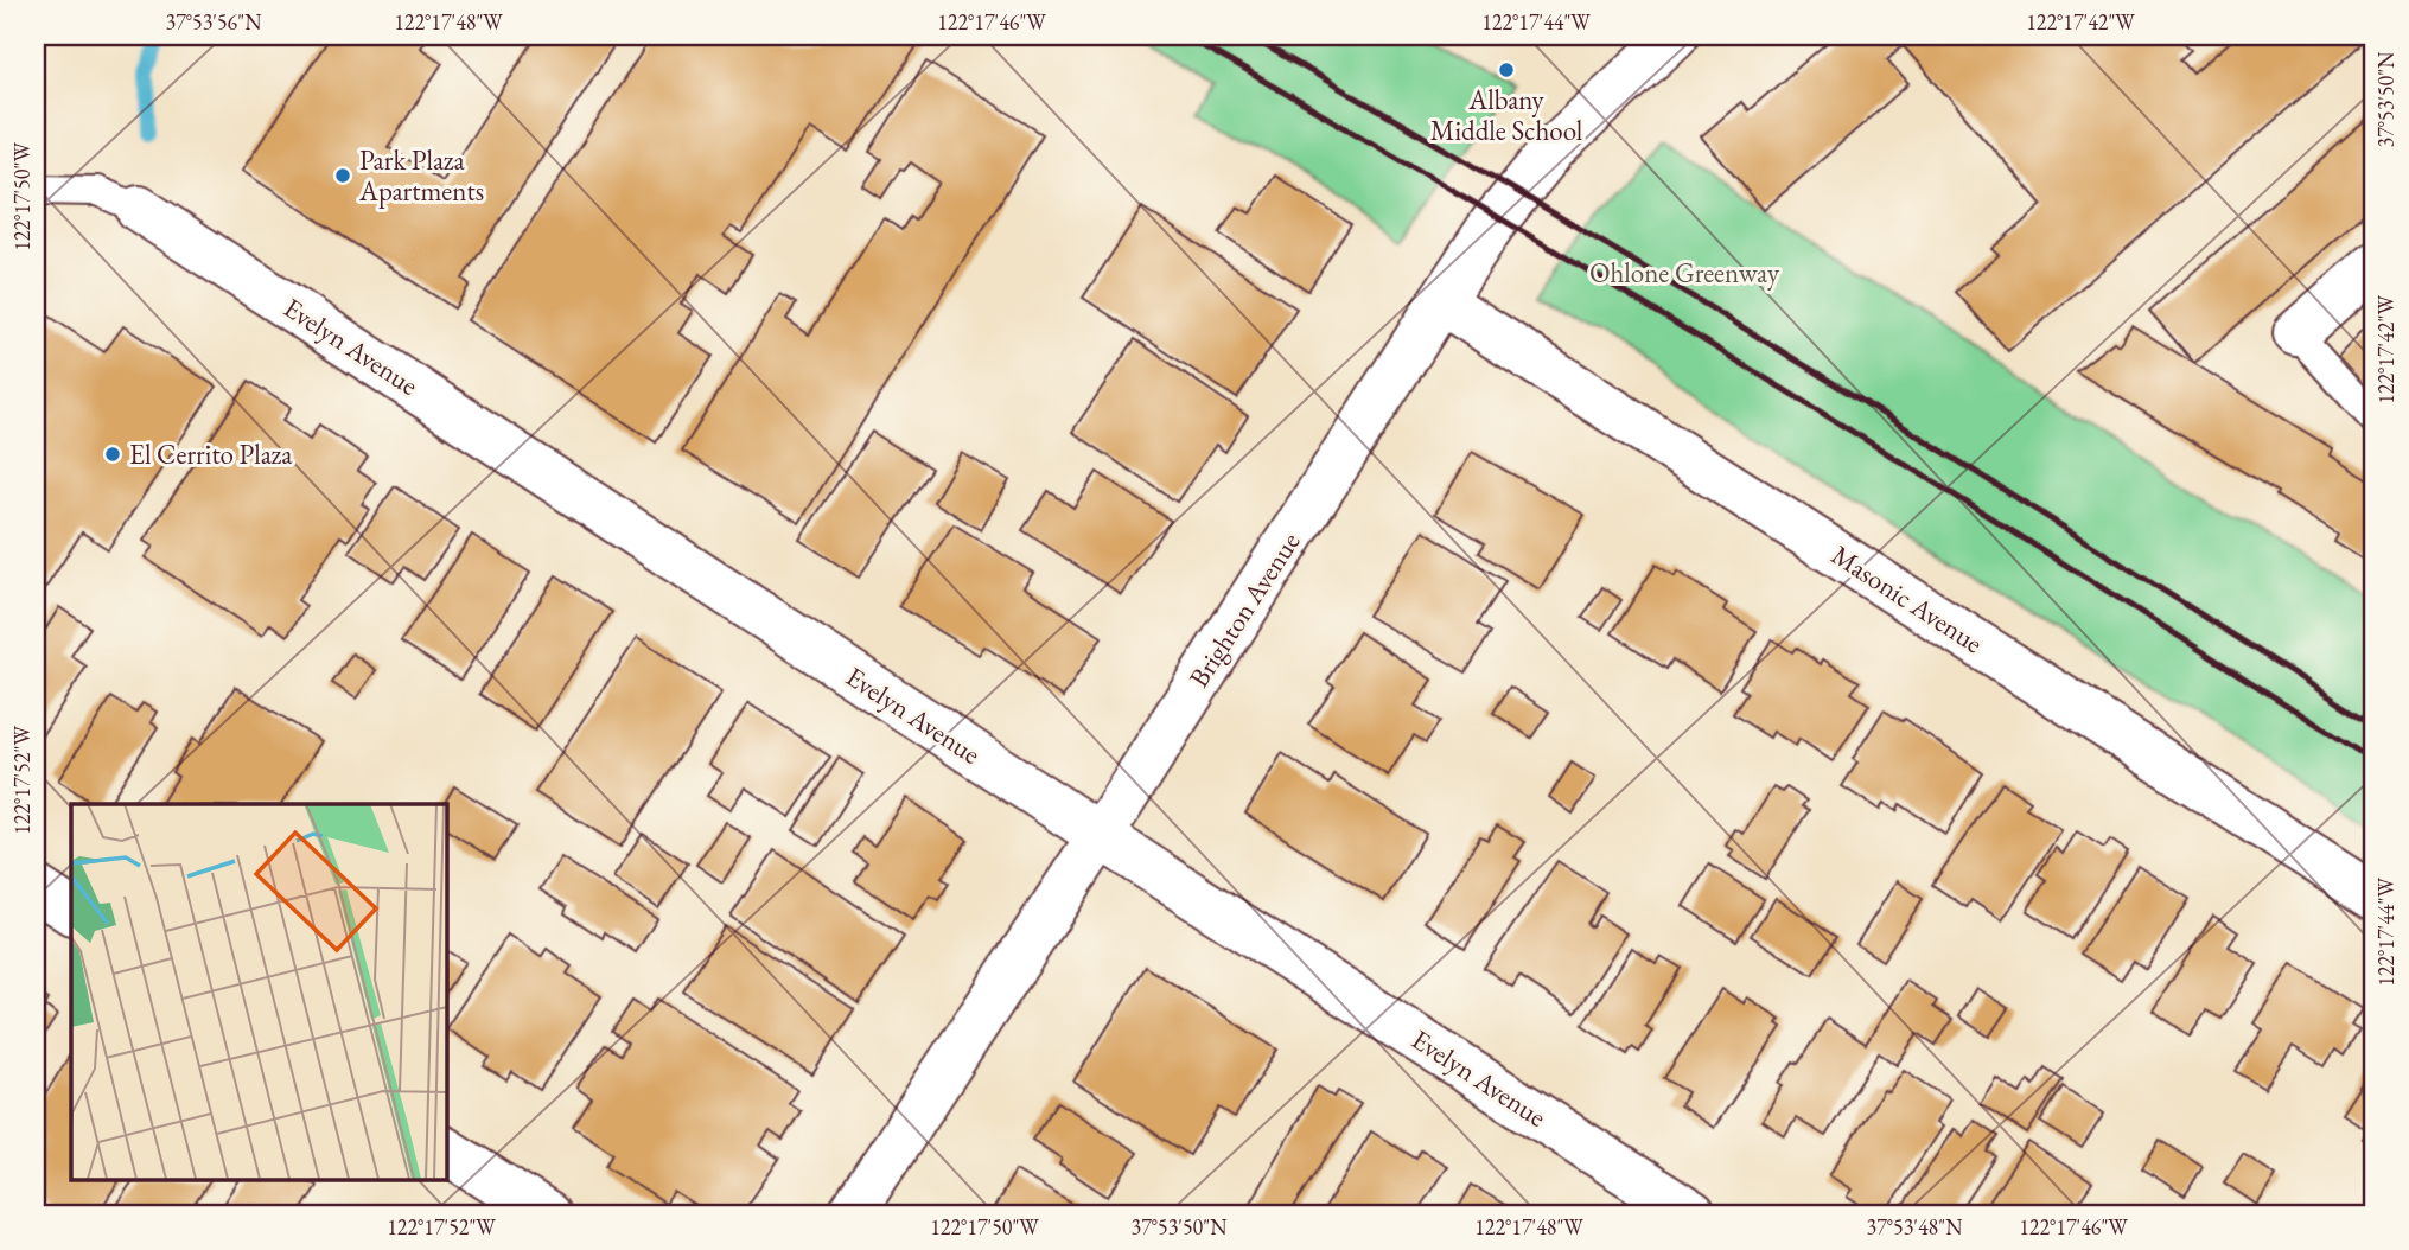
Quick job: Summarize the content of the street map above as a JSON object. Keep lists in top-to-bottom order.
{
  "streets": {
    "street": ["Evelyn Avenue", "Masonic Avenue", "Brighton Avenue"]
  },
  "crossings": [
    ["Evelyn Avenue", "Brighton Avenue"],
    ["Masonic Avenue", "Brighton Avenue"]
  ],
  "parks": ["Ohlone Greenway"],
  "places": ["Albany Middle School", "Park Plaza Apartments", "El Cerrito Plaza"],
  "coordinates": [
    "37°53'56\"N",
    "122°17'48\"W",
    "122°17'46\"W",
    "122°17'44\"W",
    "122°17'42\"W",
    "37°53'50\"N",
    "122°17'50\"W",
    "122°17'52\"W",
    "37°53'48\"N"
  ]
}
